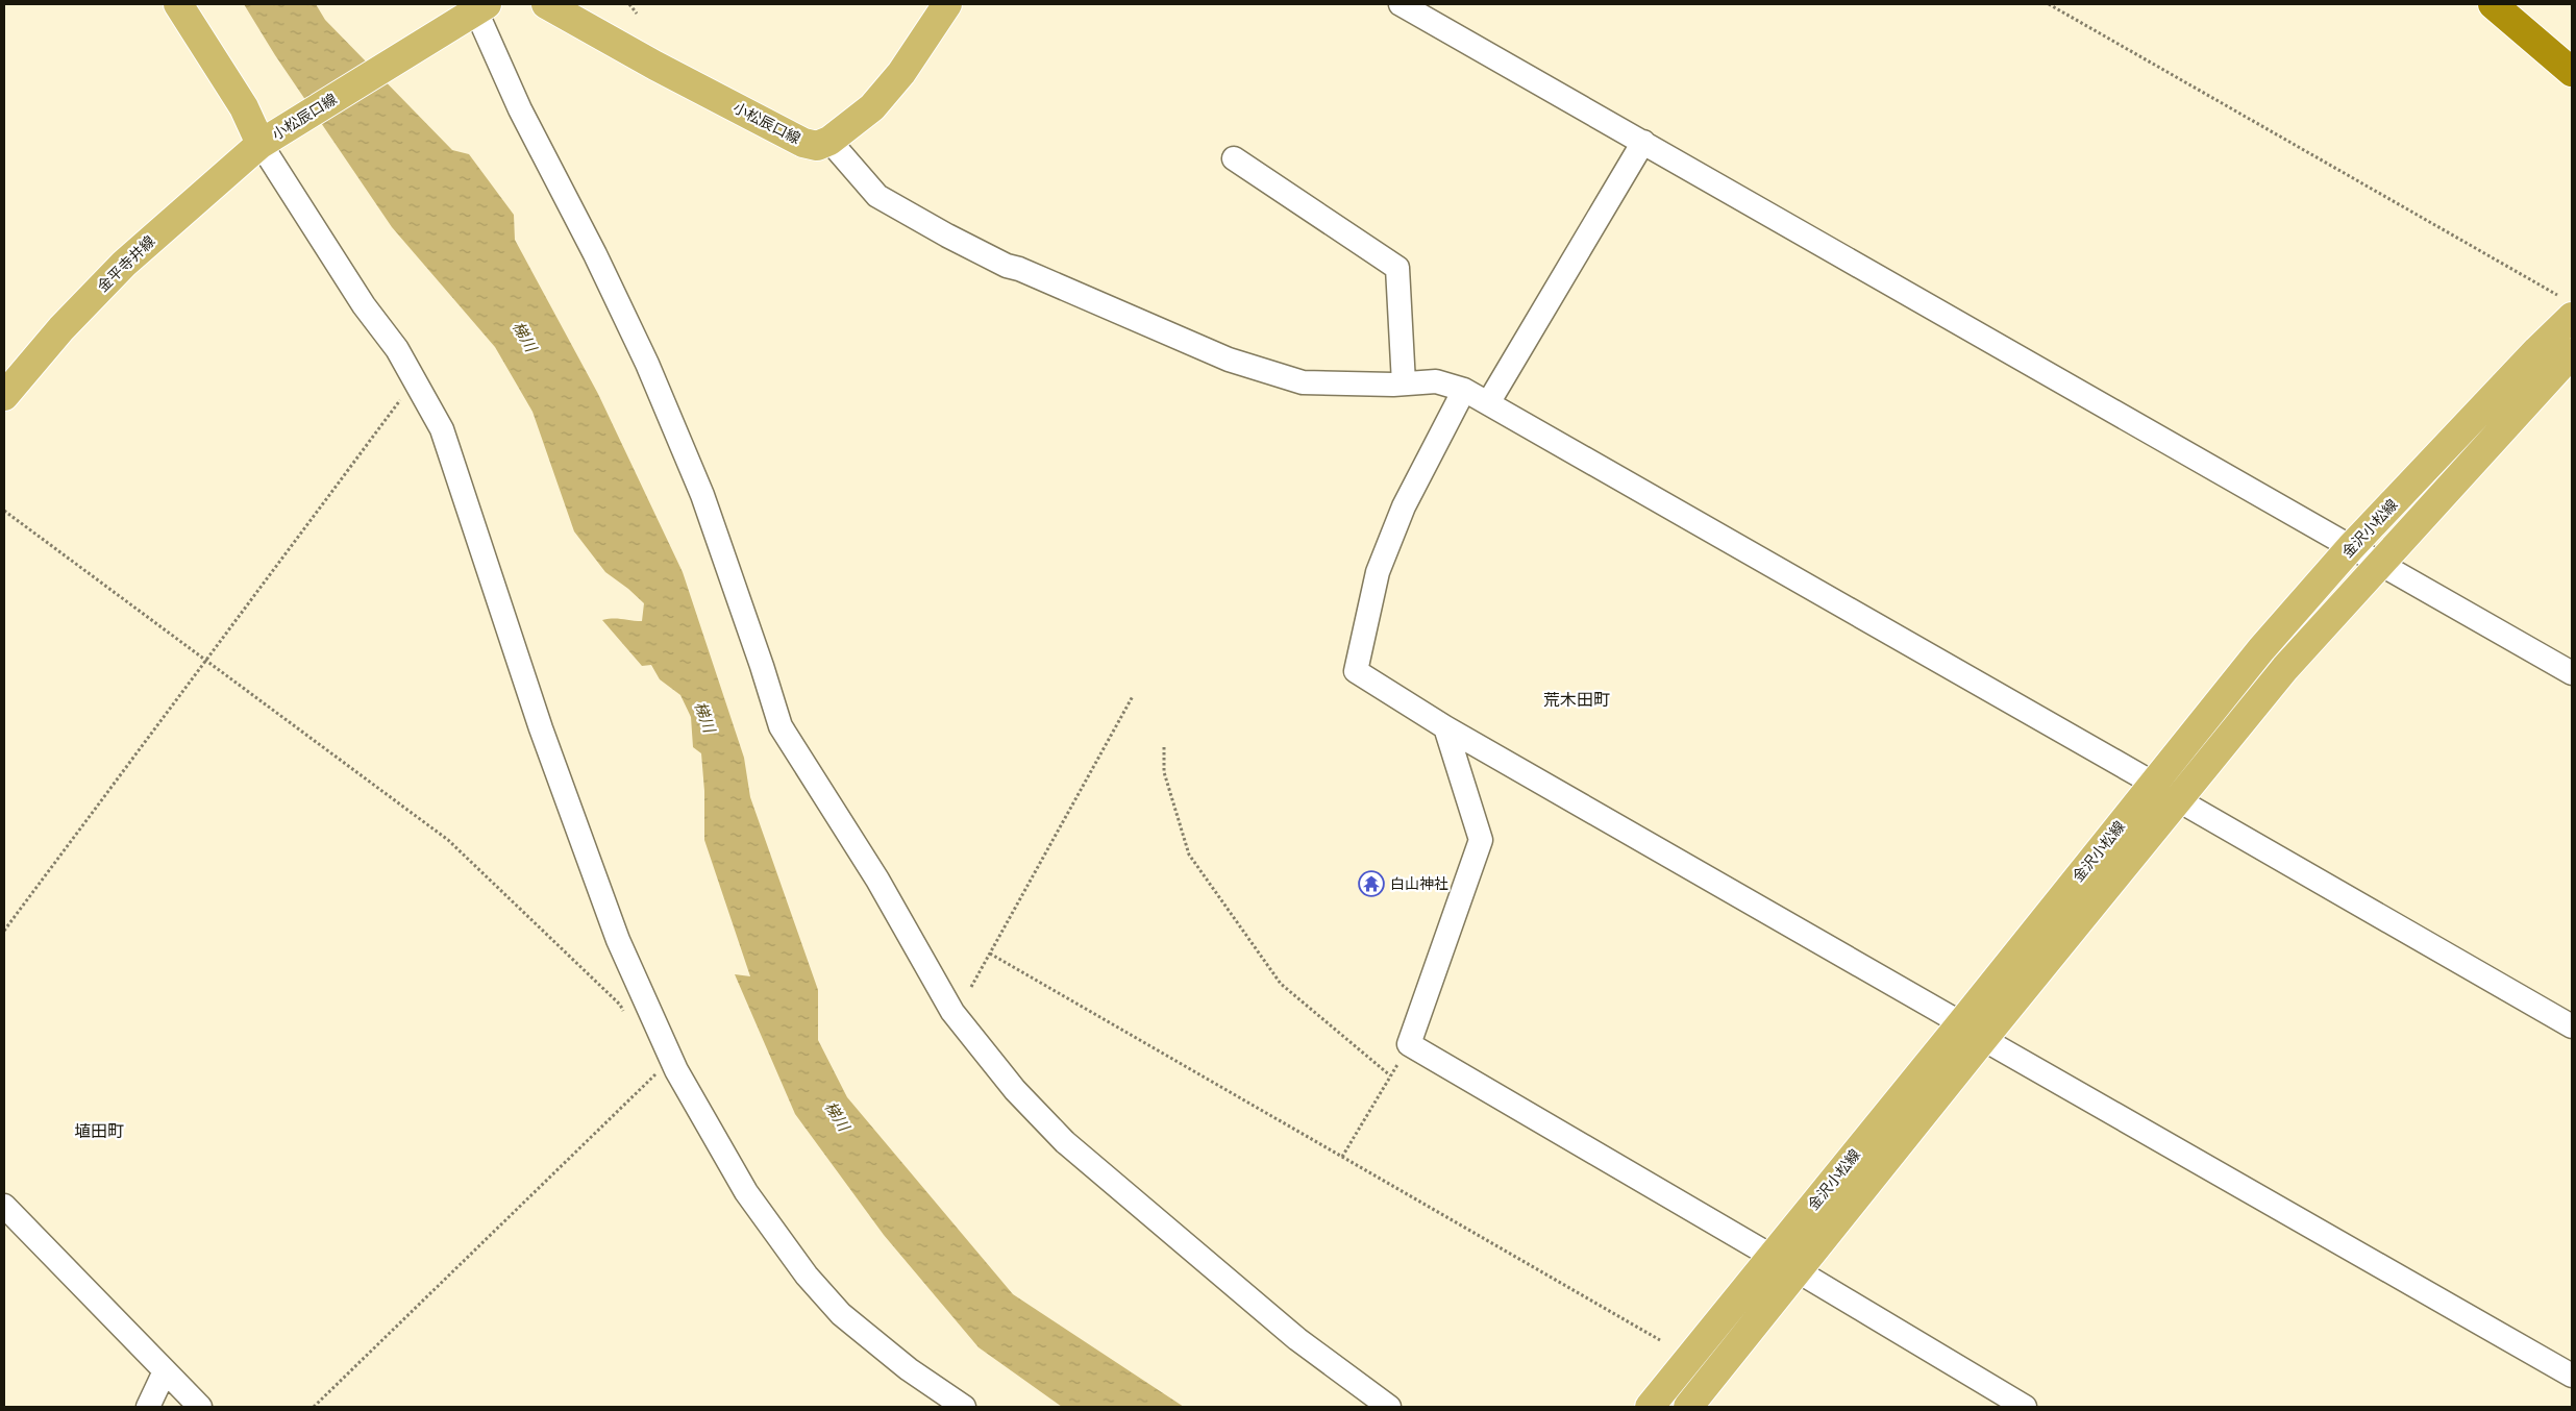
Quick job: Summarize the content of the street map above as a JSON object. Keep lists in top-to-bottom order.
{
  "streets": {
    "main road": ["小松辰口線", "金平寺井線", "金沢小松線"]
  },
  "crossings": [
    ["小松辰口線", "金平寺井線"]
  ],
  "districts": ["荒木田町", "埴田町"],
  "water": ["梯川"],
  "places": {
    "temple": ["白山神社"]
  }
}
